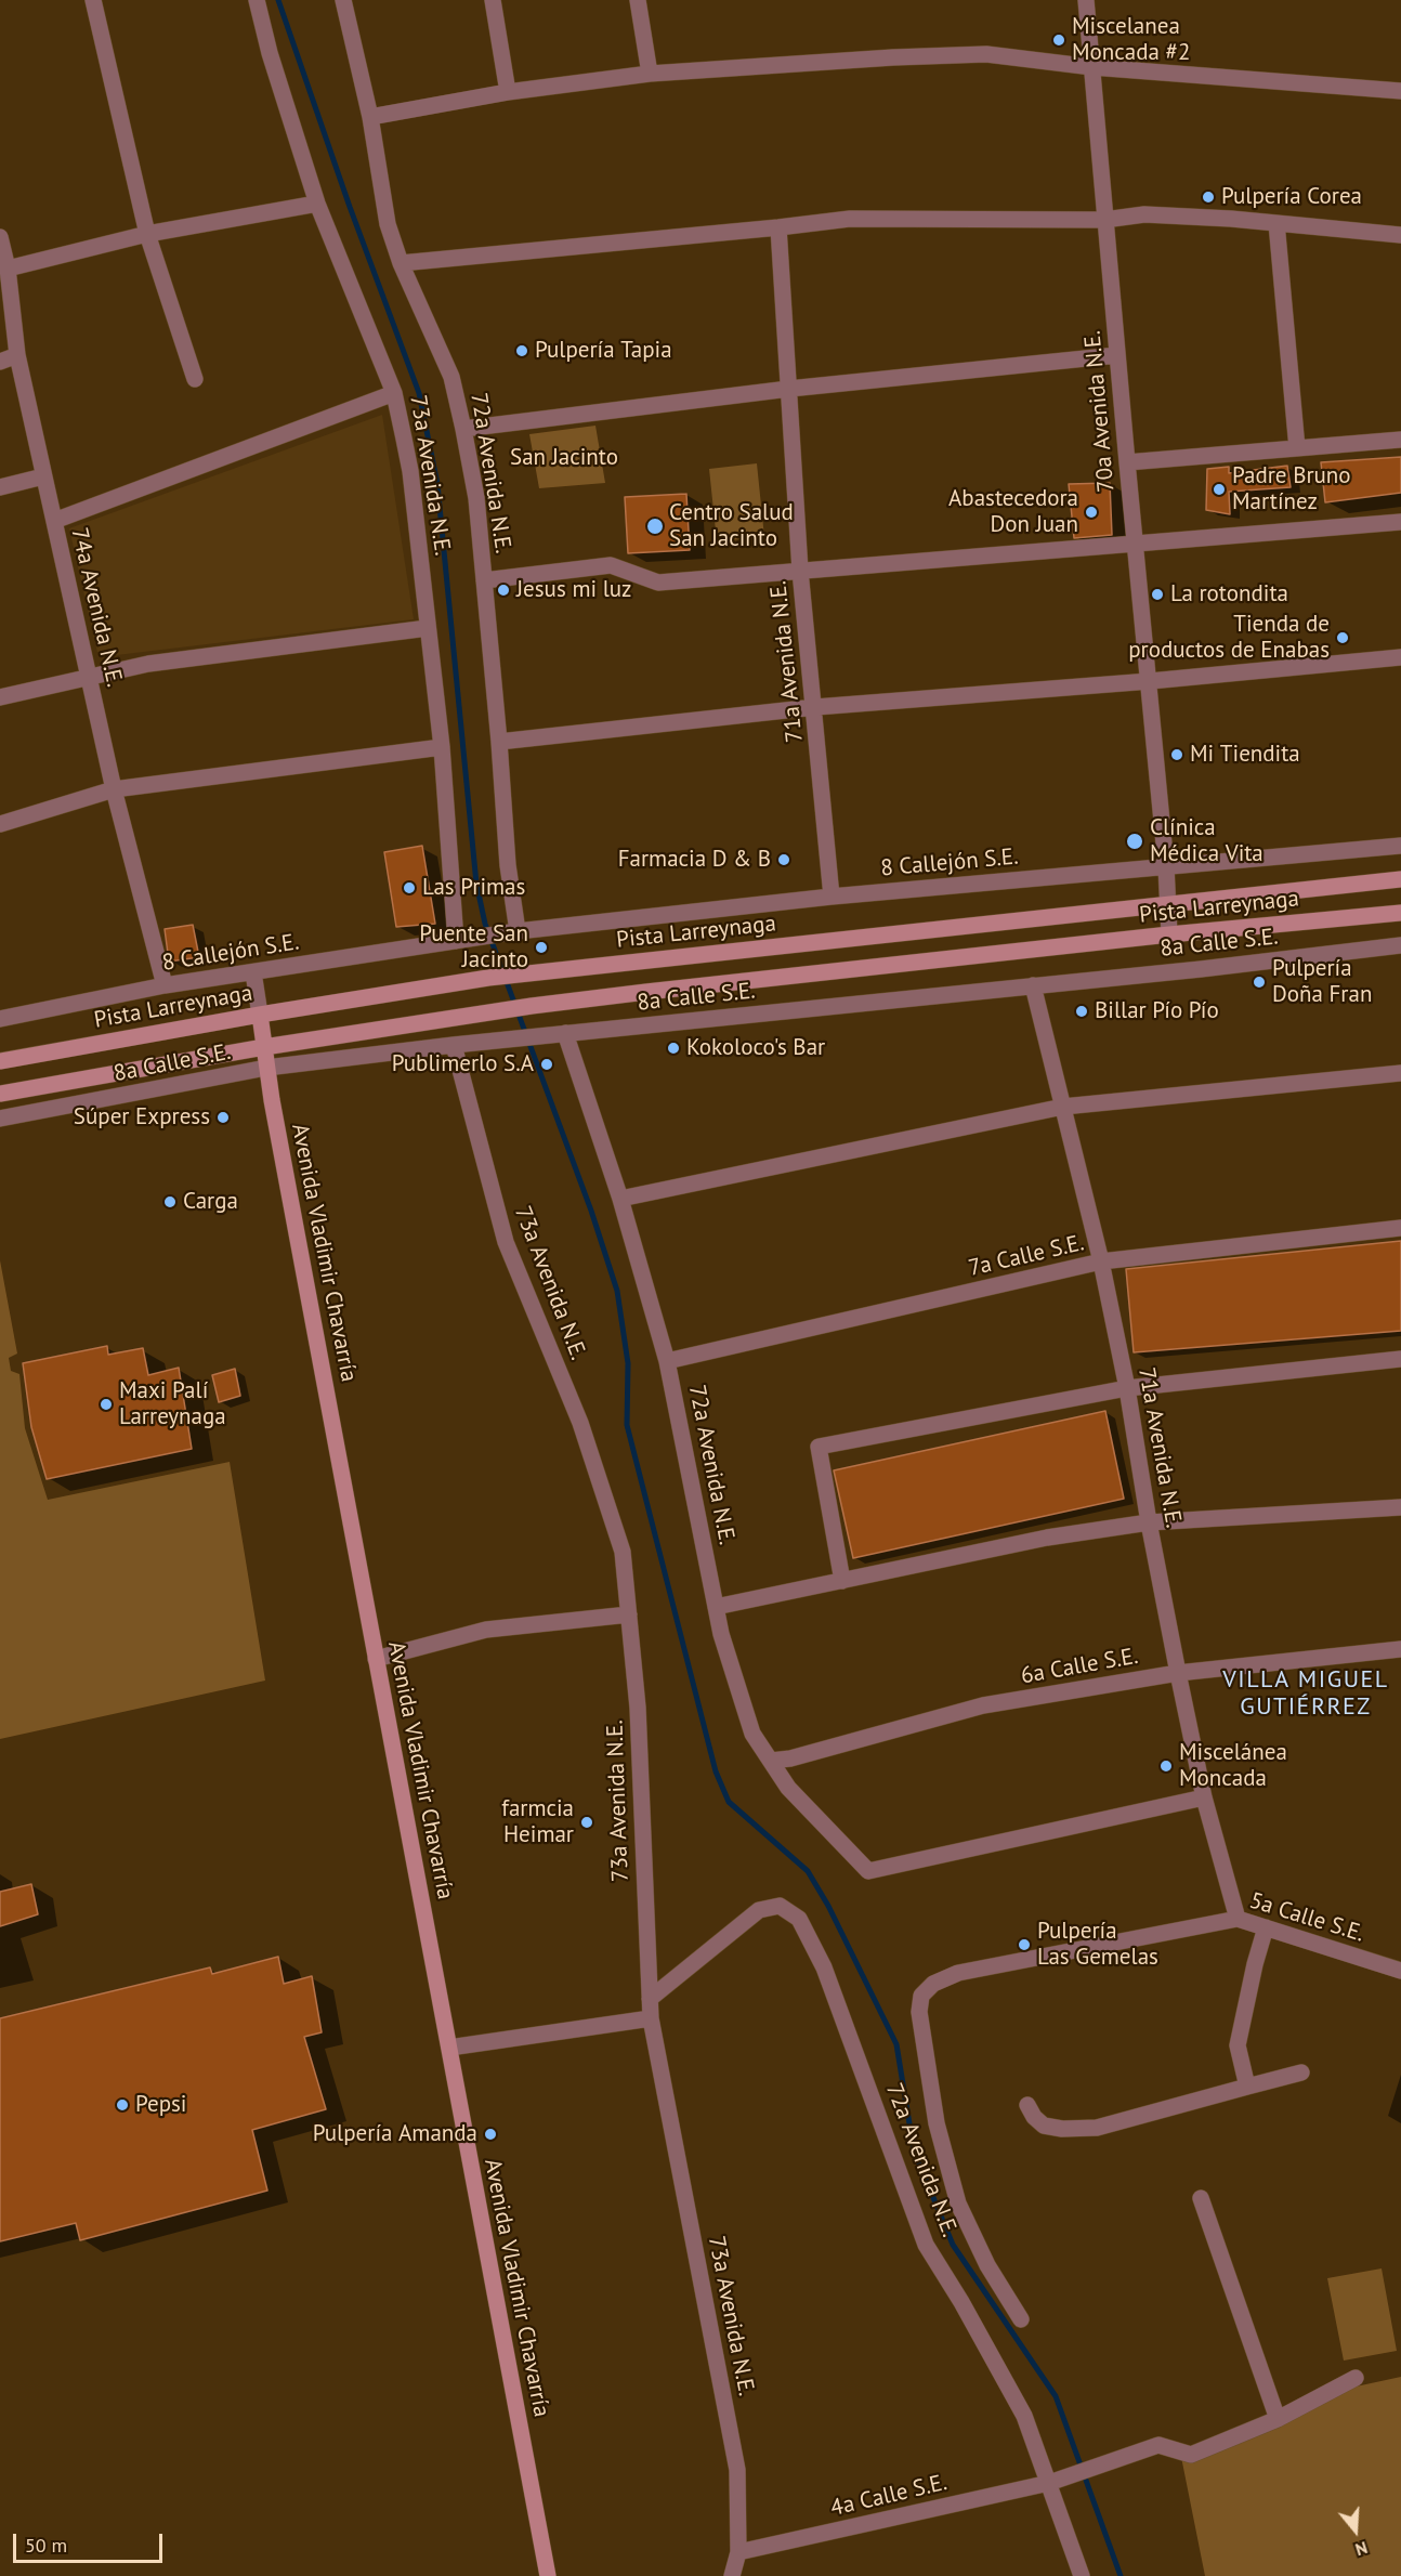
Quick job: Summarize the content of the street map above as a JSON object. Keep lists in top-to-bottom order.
{
  "streets": {
    "main road": ["Pista Larreynaga", "Avenida Vladimir Chavarría"],
    "street": [
      "70a Avenida N.E.",
      "72a Avenida N.E.",
      "73a Avenida N.E.",
      "74a Avenida N.E.",
      "71a Avenida N.E.",
      "8 Callejón S.E.",
      "8a Calle S.E.",
      "7a Calle S.E.",
      "6a Calle S.E.",
      "5a Calle S.E.",
      "4a Calle S.E."
    ]
  },
  "crossings": [
    ["70a Avenida N.E.", "8 Callejón S.E."],
    ["70a Avenida N.E.", "Pista Larreynaga"],
    ["72a Avenida N.E.", "73a Avenida N.E."],
    ["72a Avenida N.E.", "71a Avenida N.E."],
    ["72a Avenida N.E.", "8 Callejón S.E."],
    ["72a Avenida N.E.", "8a Calle S.E."],
    ["72a Avenida N.E.", "7a Calle S.E."],
    ["72a Avenida N.E.", "6a Calle S.E."],
    ["72a Avenida N.E.", "4a Calle S.E."],
    ["73a Avenida N.E.", "8 Callejón S.E."],
    ["73a Avenida N.E.", "8a Calle S.E."],
    ["73a Avenida N.E.", "4a Calle S.E."],
    ["74a Avenida N.E.", "8 Callejón S.E."],
    ["71a Avenida N.E.", "8 Callejón S.E."],
    ["71a Avenida N.E.", "8a Calle S.E."],
    ["71a Avenida N.E.", "7a Calle S.E."],
    ["71a Avenida N.E.", "6a Calle S.E."],
    ["71a Avenida N.E.", "5a Calle S.E."],
    ["8 Callejón S.E.", "Avenida Vladimir Chavarría"],
    ["Pista Larreynaga", "Avenida Vladimir Chavarría"],
    ["8a Calle S.E.", "Avenida Vladimir Chavarría"]
  ],
  "districts": ["VILLA MIGUEL GUTIÉRREZ"],
  "parks": ["San Jacinto"],
  "places": [
    "Miscelanea Moncada #2",
    "Pulpería Corea",
    "Pulpería Tapia",
    "Padre Bruno Martínez",
    "Abastecedora Don Juan",
    "Centro Salud San Jacinto",
    "Jesus mi luz",
    "La rotondita",
    "Tienda de productos de Enabas",
    "Mi Tiendita",
    "Clínica Médica Vita",
    "Farmacia D & B",
    "Las Primas",
    "Puente San Jacinto",
    "Pulpería Doña Fran",
    "Billar Pío Pío",
    "Kokoloco's Bar",
    "Publimerlo S.A",
    "Súper Express",
    "Carga",
    "Maxi Palí Larreynaga",
    "Miscelánea Moncada",
    "farmcia Heimar",
    "Pulpería Las Gemelas",
    "Pepsi",
    "Pulpería Amanda"
  ],
  "scale_bar": "50 m",
  "north": "bottom"
}
